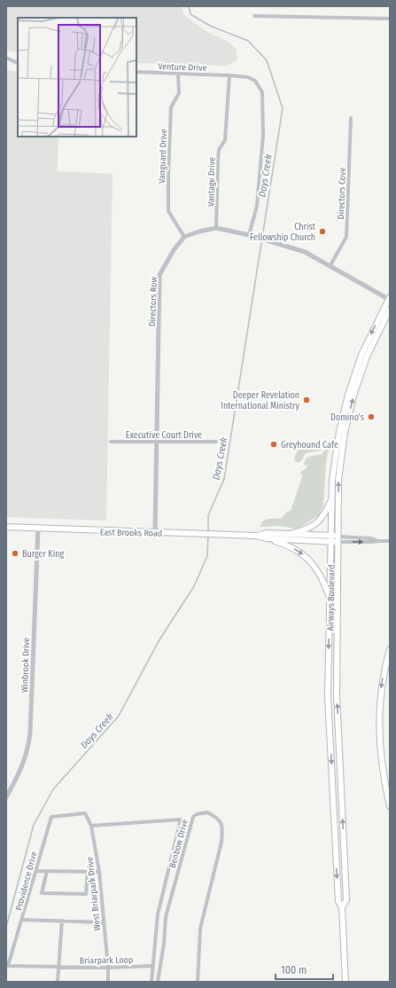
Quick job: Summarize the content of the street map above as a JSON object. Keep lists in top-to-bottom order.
{
  "streets": {
    "main road": ["East Brooks Road", "Airways Boulevard"],
    "street": [
      "Venture Drive",
      "Vanguard Drive",
      "Vantage Drive",
      "Directors Cove",
      "Directors Row",
      "Executive Court Drive",
      "Winbrook Drive",
      "Benbow Drive",
      "Providence Drive",
      "West Briarpark Drive",
      "Briarpark Loop"
    ]
  },
  "crossings": [
    ["Venture Drive", "Vanguard Drive"],
    ["Venture Drive", "Vantage Drive"],
    ["Vanguard Drive", "Directors Row"],
    ["Directors Row", "Executive Court Drive"],
    ["Directors Row", "East Brooks Road"],
    ["East Brooks Road", "Airways Boulevard"],
    ["East Brooks Road", "Winbrook Drive"],
    ["Providence Drive", "West Briarpark Drive"],
    ["Providence Drive", "Briarpark Loop"],
    ["West Briarpark Drive", "Briarpark Loop"]
  ],
  "water": ["Days Creek"],
  "places": [
    "Christ Fellowship Church",
    "Deeper Revelation International Ministry",
    "Domino's",
    "Greyhound Cafe",
    "Burger King"
  ],
  "scale_bar": "100 m"
}
